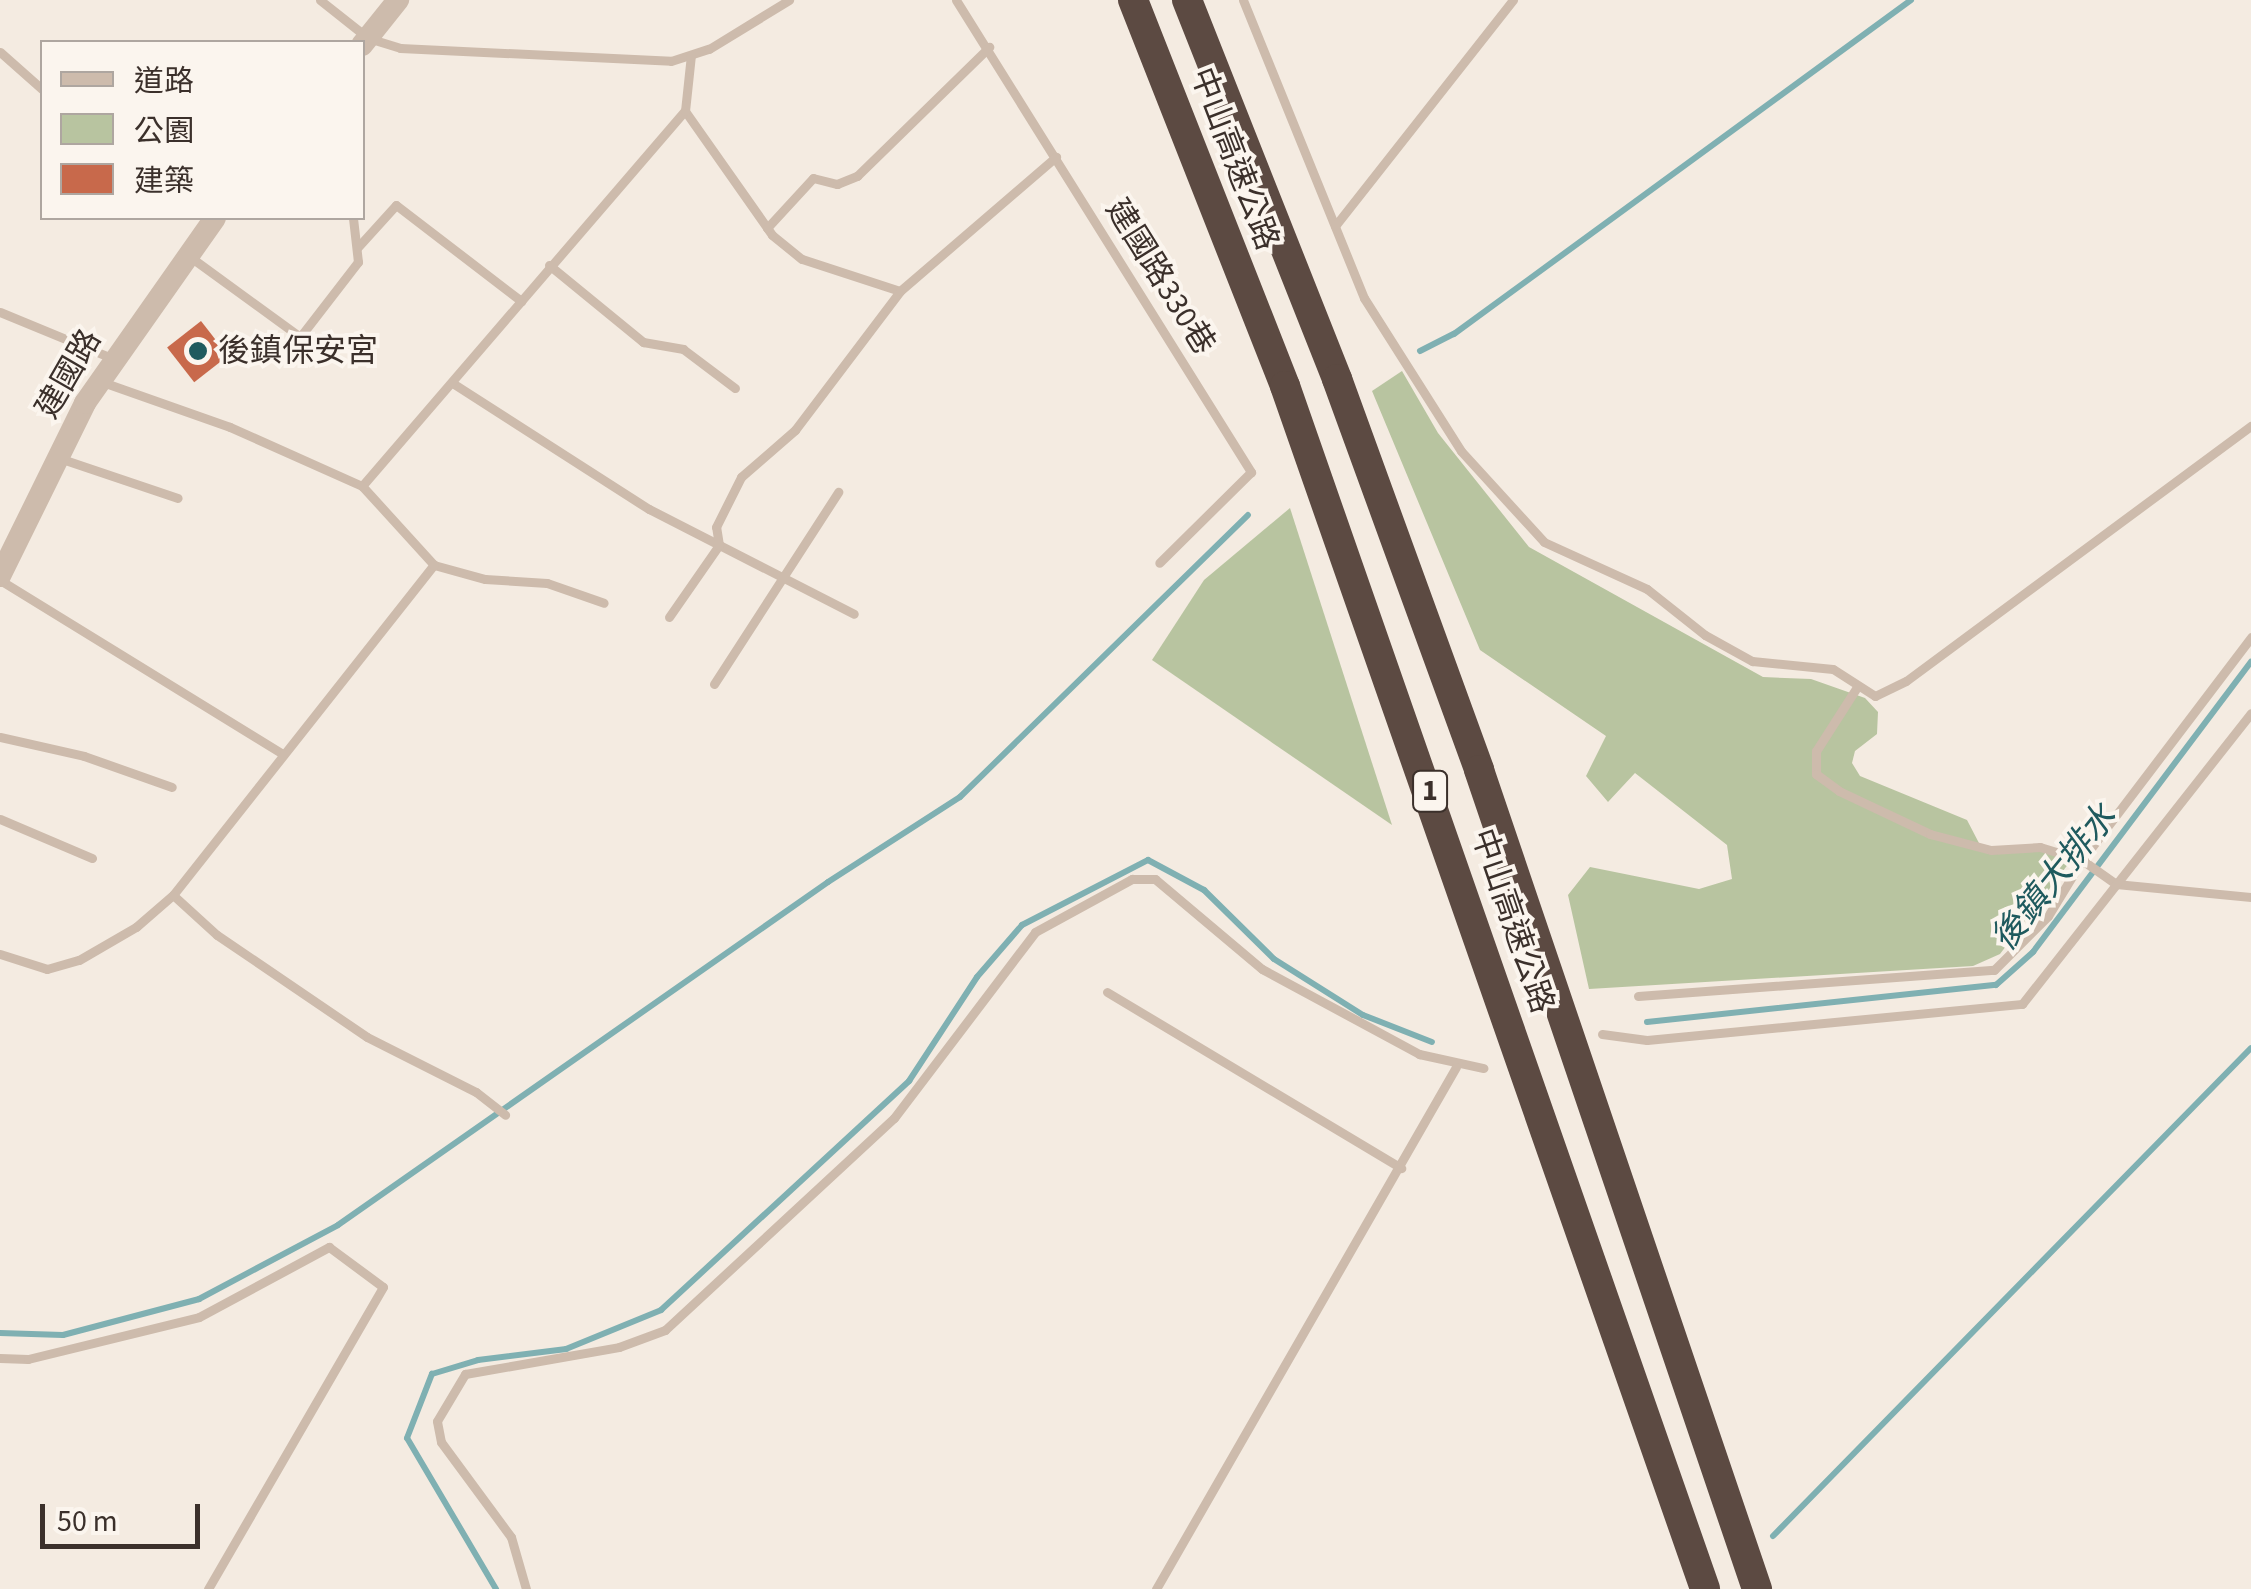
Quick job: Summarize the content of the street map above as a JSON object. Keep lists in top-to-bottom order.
{
  "streets": {
    "highway": ["中山高速公路", "1"],
    "street": ["建國路"],
    "lane": ["建國路330巷"]
  },
  "water": ["後鎮大排水"],
  "places": ["後鎮保安宮"],
  "legend": ["道路", "公園", "建築"],
  "scale_bar": "50 m"
}
